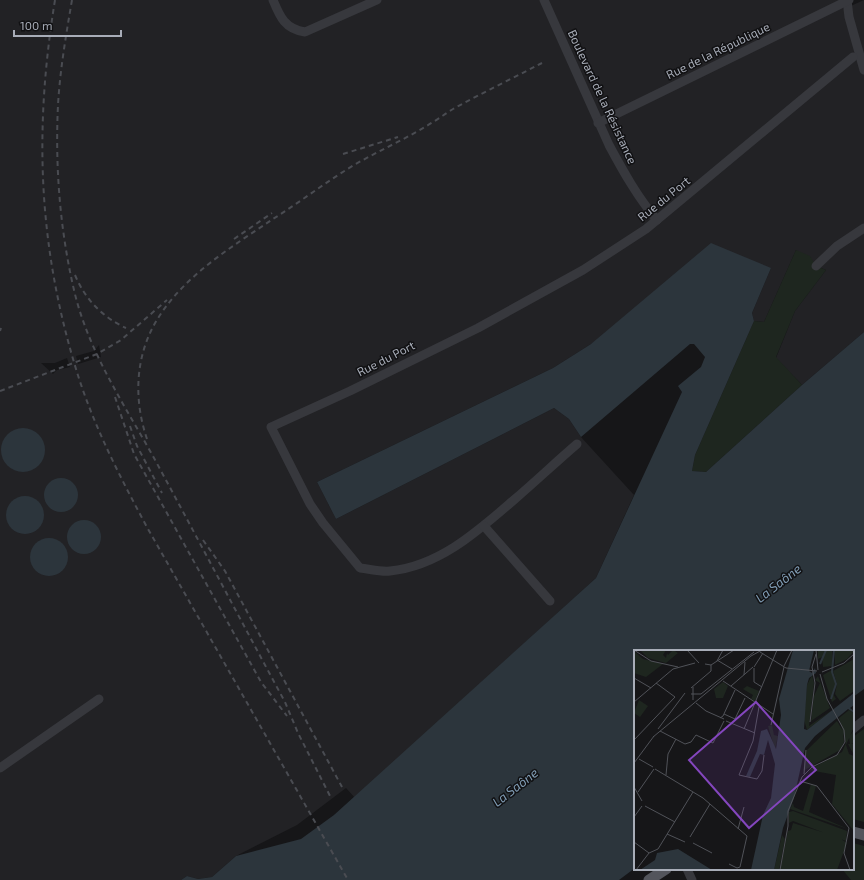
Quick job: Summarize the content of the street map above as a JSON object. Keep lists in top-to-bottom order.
{
  "streets": {
    "street": ["Rue de la République", "Boulevard de la Résistance", "Rue du Port"]
  },
  "crossings": [
    ["Rue de la République", "Boulevard de la Résistance"],
    ["Boulevard de la Résistance", "Rue du Port"]
  ],
  "water": ["La Saône"],
  "scale_bar": "100 m"
}
